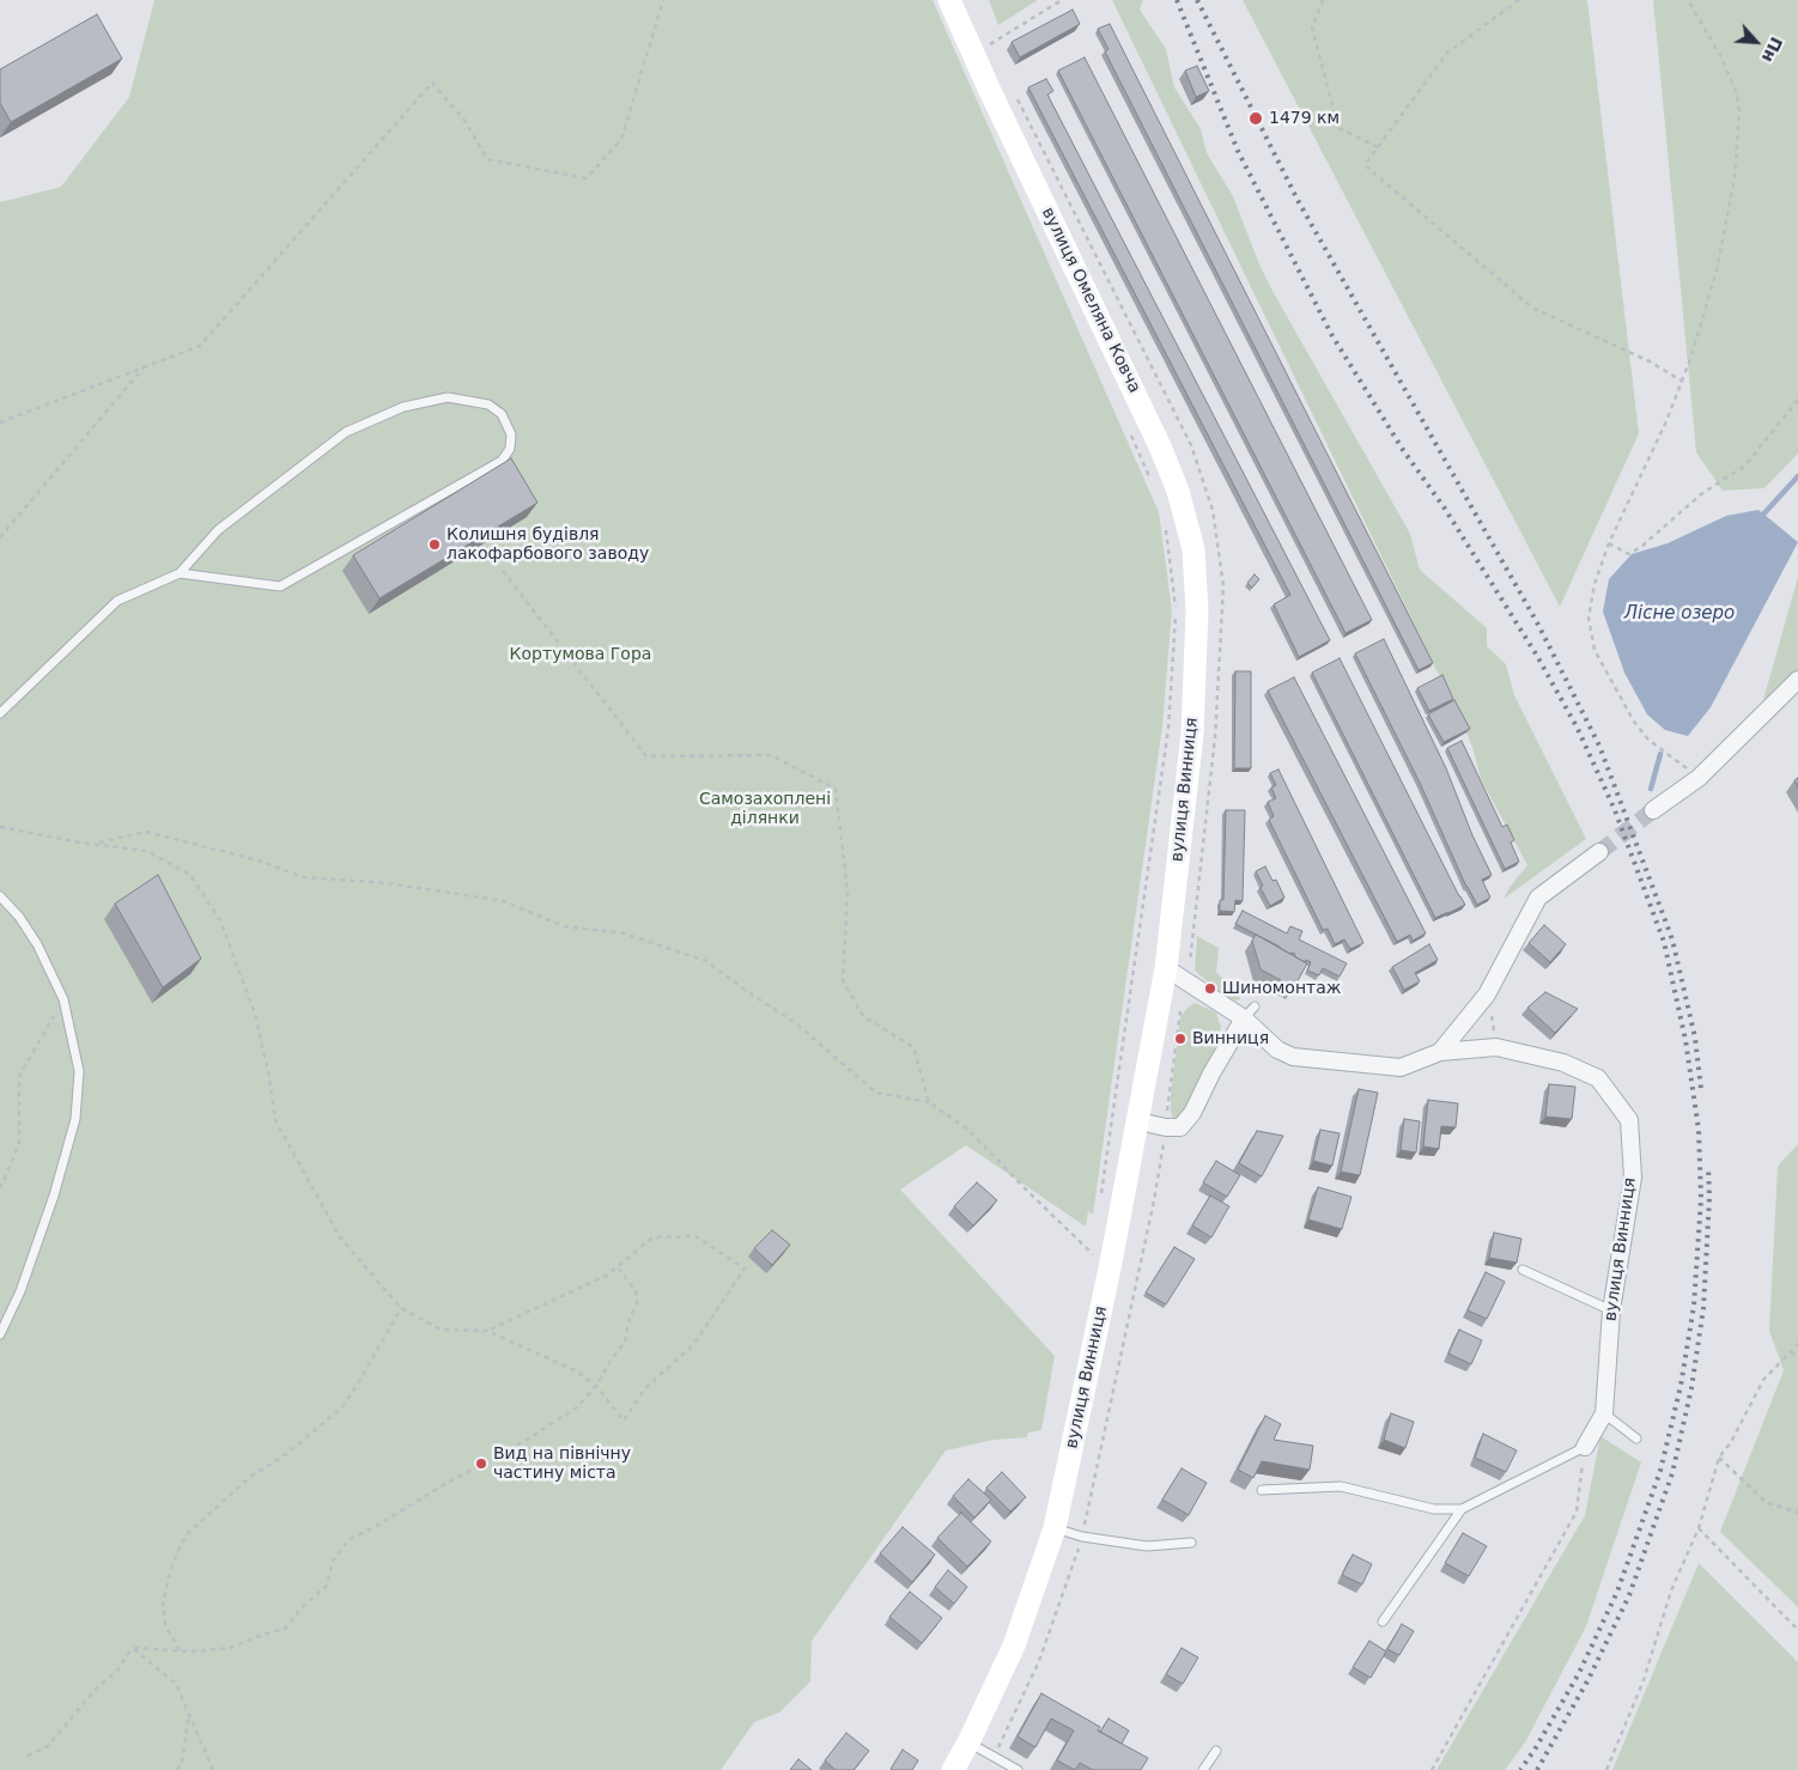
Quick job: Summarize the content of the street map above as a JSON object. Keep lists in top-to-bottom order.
{
  "streets": {
    "main road": ["вулиця Омеляна Ковча", "вулиця Винниця"]
  },
  "crossings": [
    ["вулиця Омеляна Ковча", "вулиця Винниця"]
  ],
  "water": ["Лісне озеро"],
  "parks": ["Кортумова Гора", "Самозахоплені ділянки"],
  "places": [
    "1479 км",
    "Колишня будівля лакофарбового заводу",
    "Шиномонтаж",
    "Винниця",
    "Вид на північну частину міста"
  ],
  "north": "bottom right"
}
